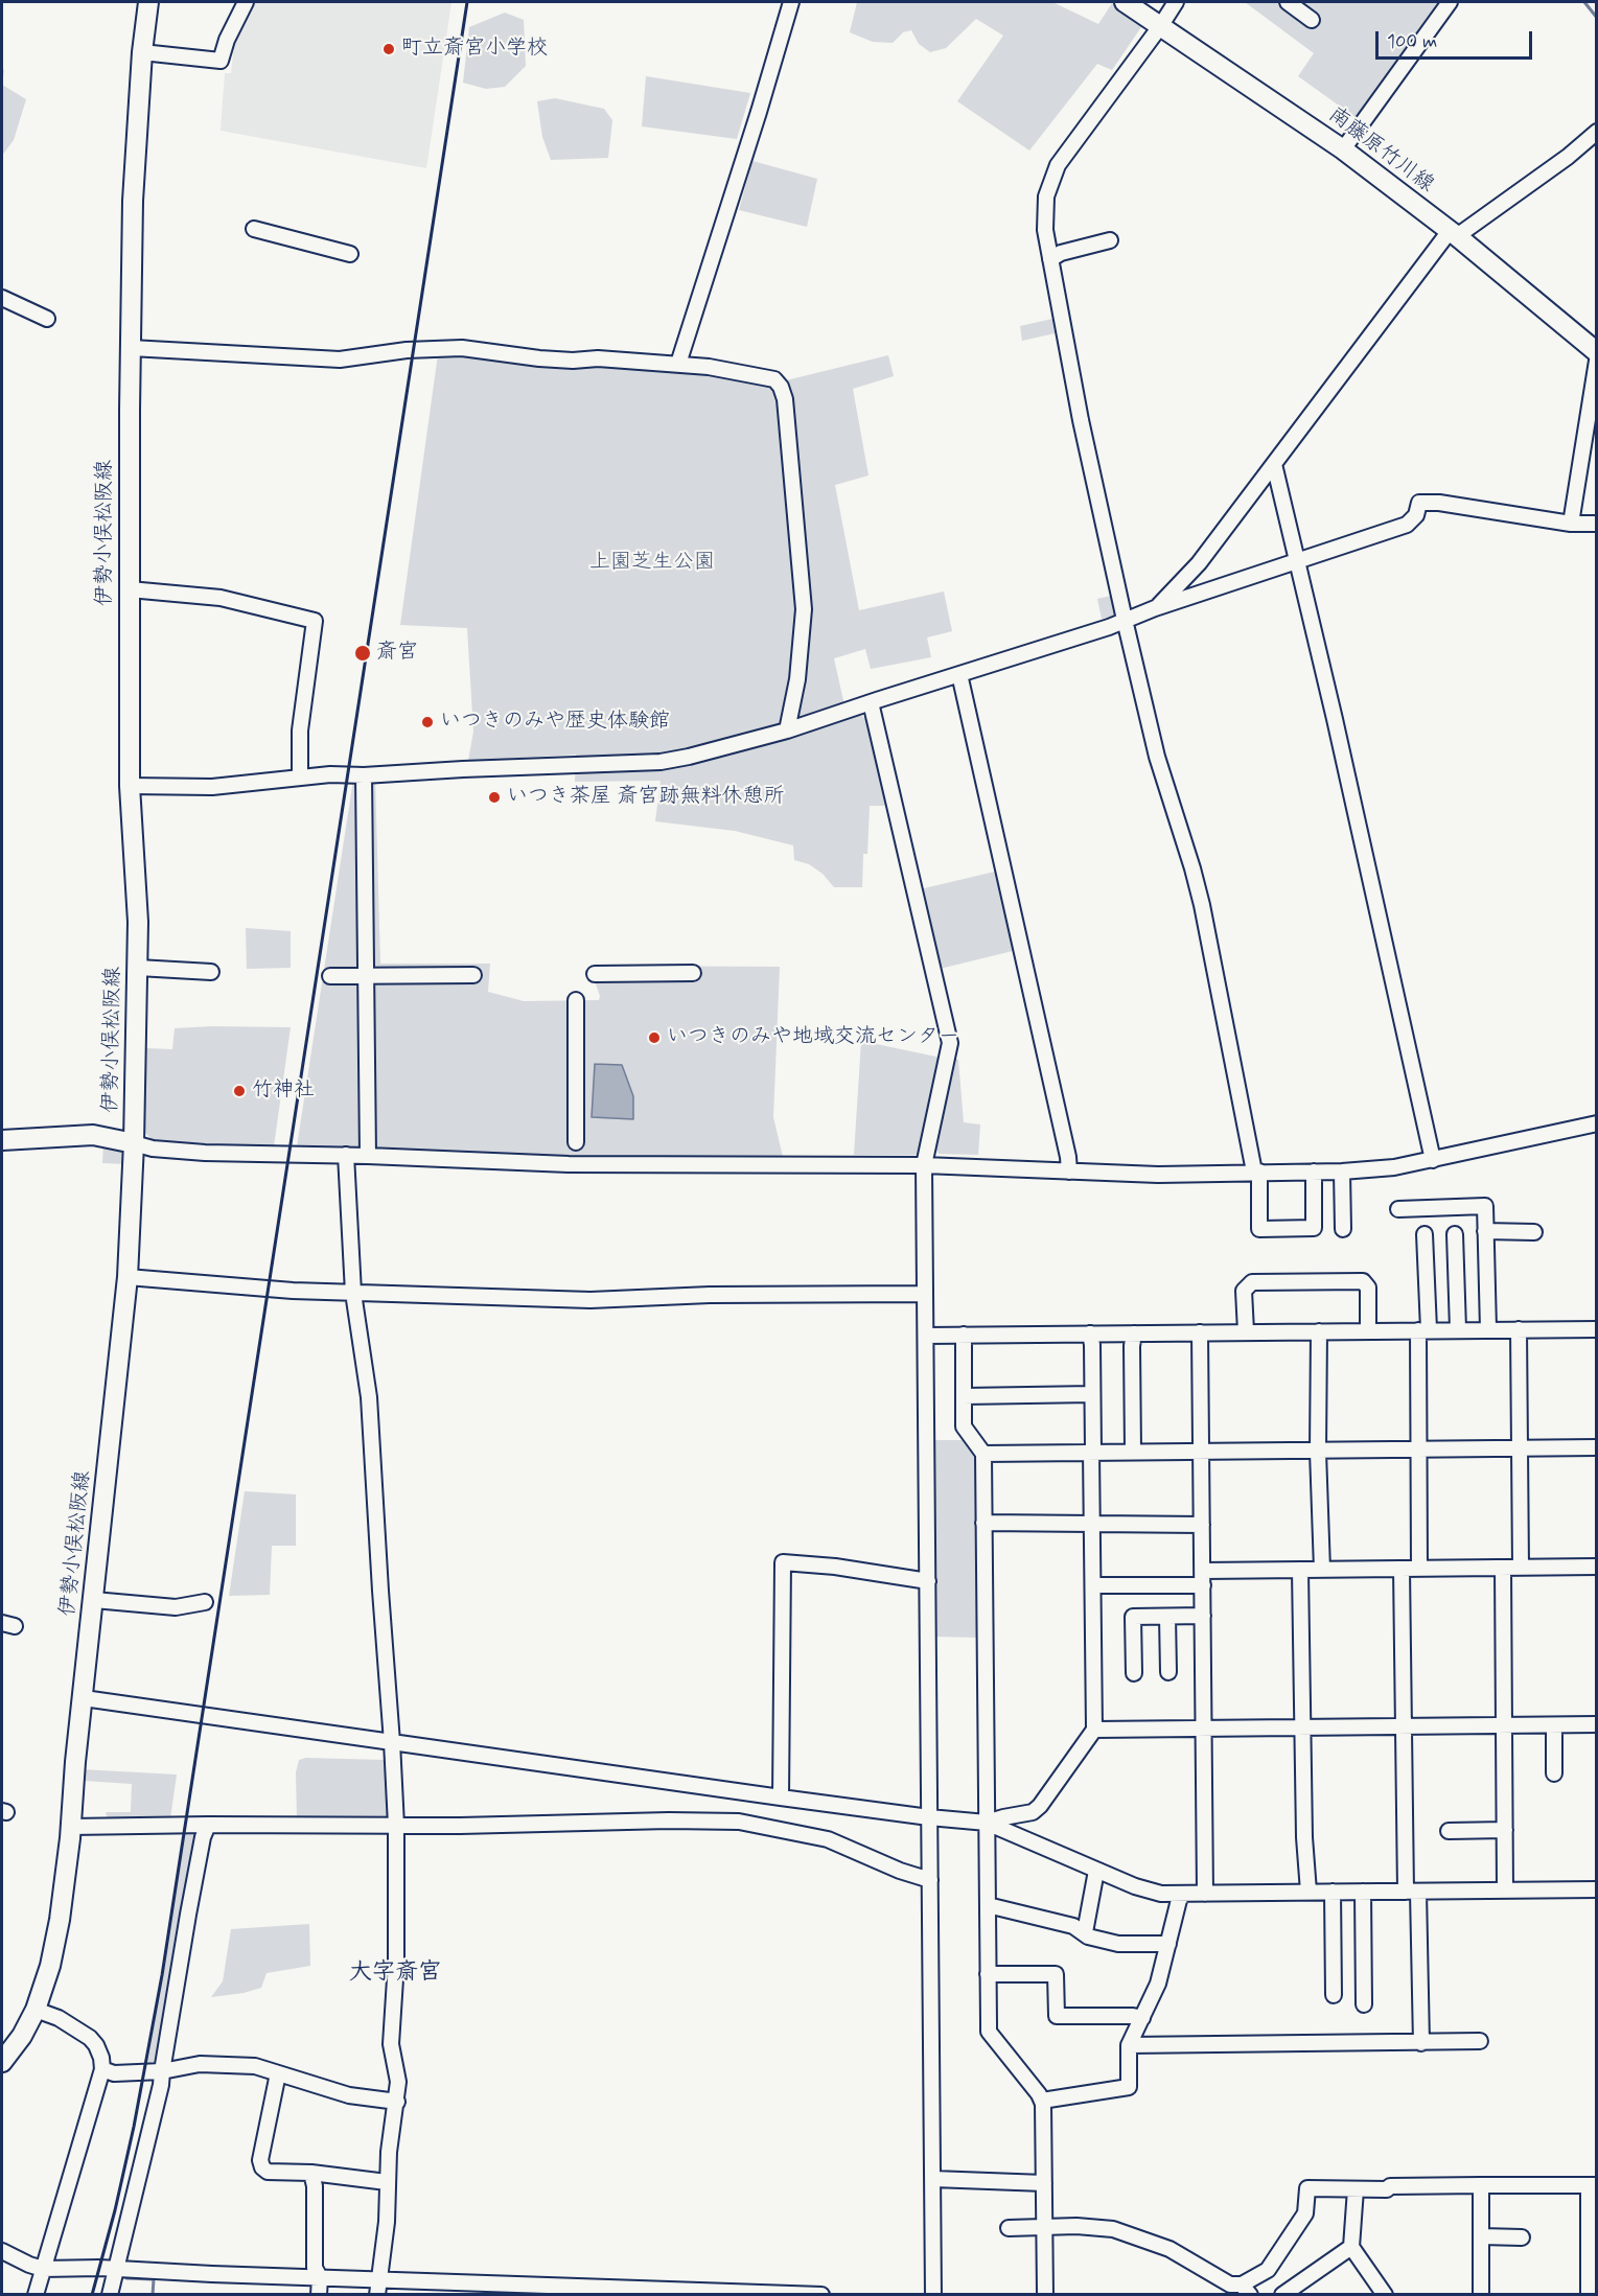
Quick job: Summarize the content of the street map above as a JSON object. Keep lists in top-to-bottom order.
{
  "streets": {
    "main road": ["南藤原竹川線", "伊勢小俣松阪線"]
  },
  "districts": ["大字斎宮"],
  "parks": ["上園芝生公園"],
  "places": [
    "町立斎宮小学校",
    "斎宮",
    "いつきのみや歴史体験館",
    "いつき茶屋 斎宮跡無料休憩所",
    "いつきのみや地域交流センター",
    "竹神社"
  ],
  "scale_bar": "100 m"
}
